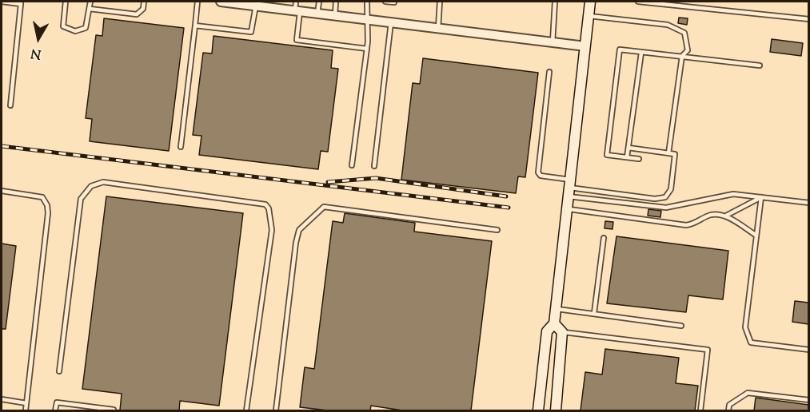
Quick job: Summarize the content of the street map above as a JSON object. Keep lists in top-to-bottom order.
{
  "north": "bottom"
}
